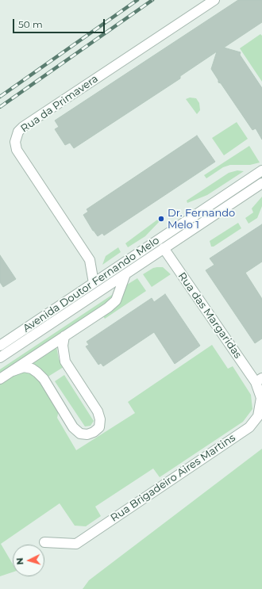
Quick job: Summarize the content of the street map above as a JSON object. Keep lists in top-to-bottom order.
{
  "streets": {
    "street": [
      "Rua da Primavera",
      "Avenida Doutor Fernando Melo",
      "Rua das Margaridas",
      "Rua Brigadeiro Aires Martins"
    ]
  },
  "crossings": [
    ["Rua da Primavera", "Avenida Doutor Fernando Melo"],
    ["Avenida Doutor Fernando Melo", "Rua das Margaridas"],
    ["Rua das Margaridas", "Rua Brigadeiro Aires Martins"]
  ],
  "places": ["Dr. Fernando Melo 1"],
  "scale_bar": "50 m",
  "north": "left"
}
